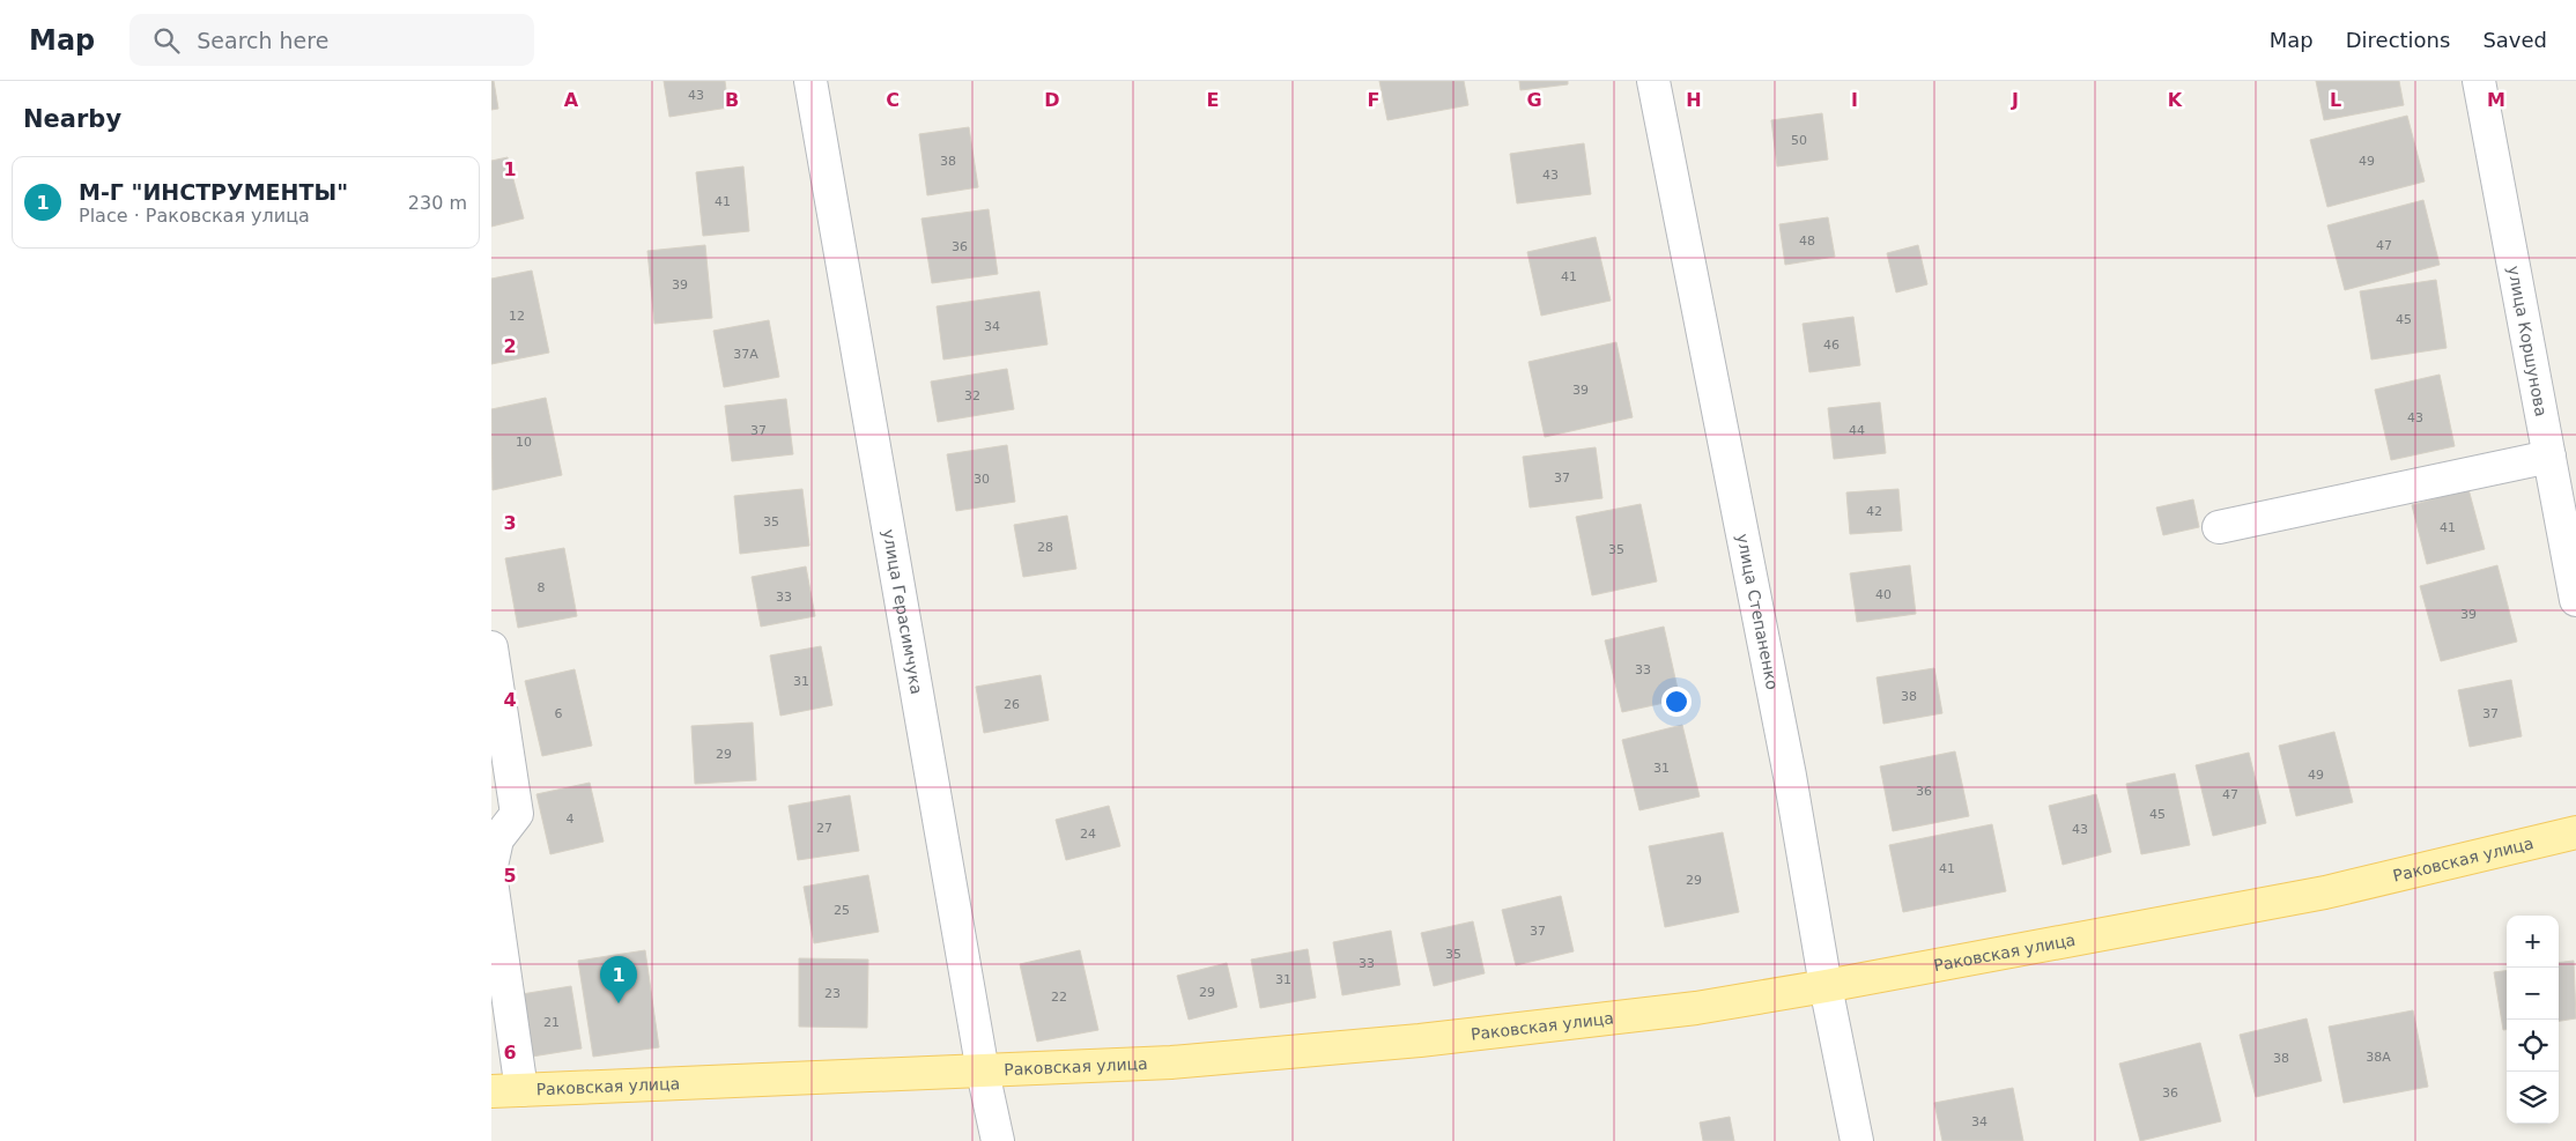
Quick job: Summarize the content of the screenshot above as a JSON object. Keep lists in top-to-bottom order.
{
  "streets": {
    "main road": ["Раковская улица"],
    "street": ["улица Коршунова", "улица Степаненко", "улица Герасимчука"]
  },
  "crossings": [
    ["улица Степаненко", "Раковская улица"],
    ["улица Герасимчука", "Раковская улица"]
  ],
  "house_numbers": [
    "43",
    "50",
    "38",
    "49",
    "43",
    "41",
    "48",
    "47",
    "36",
    "41",
    "39",
    "12",
    "45",
    "34",
    "46",
    "37А",
    "39",
    "32",
    "43",
    "37",
    "44",
    "10",
    "37",
    "30",
    "42",
    "35",
    "41",
    "28",
    "35",
    "8",
    "40",
    "33",
    "39",
    "33",
    "31",
    "38",
    "26",
    "6",
    "37",
    "29",
    "31",
    "49",
    "36",
    "47",
    "45",
    "4",
    "27",
    "43",
    "24",
    "41",
    "29",
    "25",
    "37",
    "35",
    "33",
    "31",
    "29",
    "23",
    "22",
    "21",
    "38А",
    "38",
    "36",
    "34"
  ],
  "page": {
    "header": "Map",
    "search": "Search here",
    "nav": ["Map", "Directions", "Saved"],
    "heading": "Nearby",
    "list": [
      {
        "mark": "1",
        "name": "М-Г \"ИНСТРУМЕНТЫ\"",
        "note": "Place · Раковская улица",
        "value": "230 m"
      }
    ],
    "map_buttons": ["+", "−"],
    "pins": "1"
  },
  "grid": {
    "columns": [
      "A",
      "B",
      "C",
      "D",
      "E",
      "F",
      "G",
      "H",
      "I",
      "J",
      "K",
      "L",
      "M"
    ],
    "rows": [
      "1",
      "2",
      "3",
      "4",
      "5",
      "6"
    ]
  }
}
